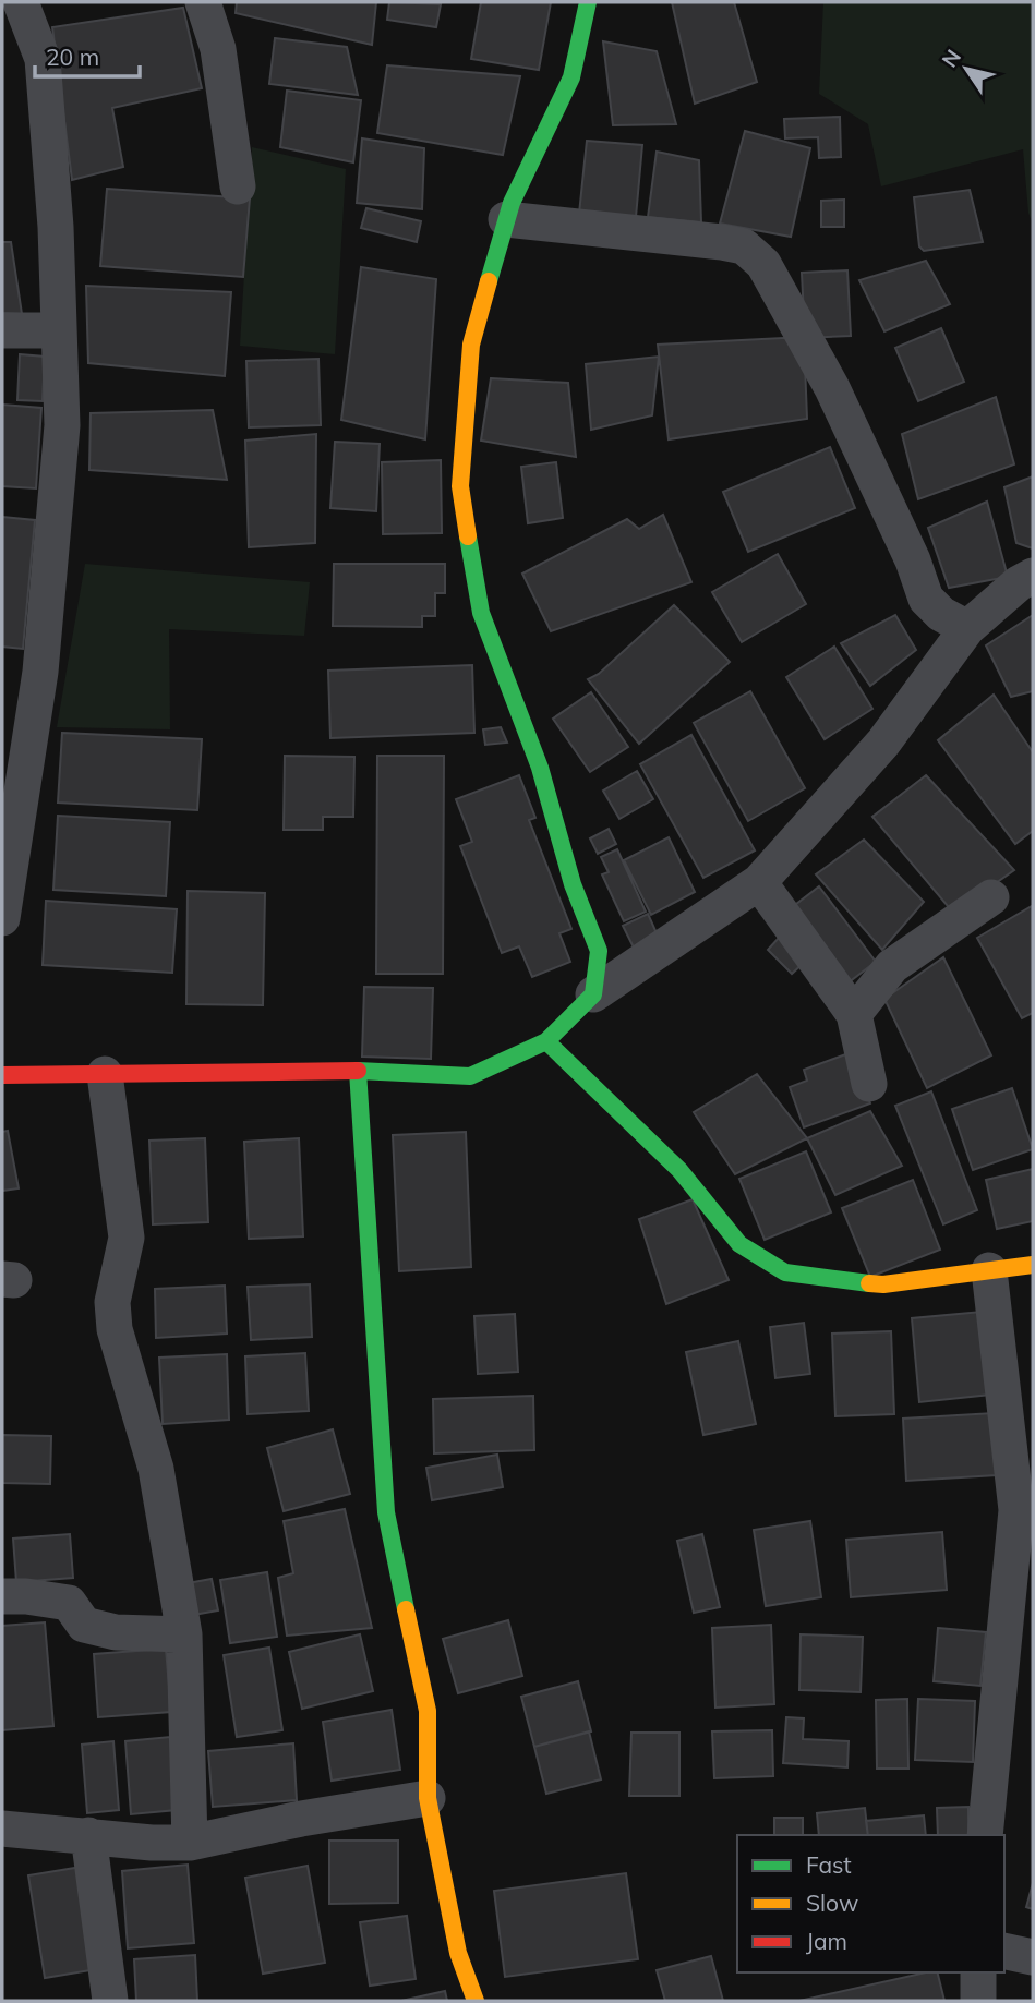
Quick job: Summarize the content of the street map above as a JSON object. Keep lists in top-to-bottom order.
{
  "legend": ["Fast", "Slow", "Jam"],
  "scale_bar": "20 m",
  "north": "top left"
}
